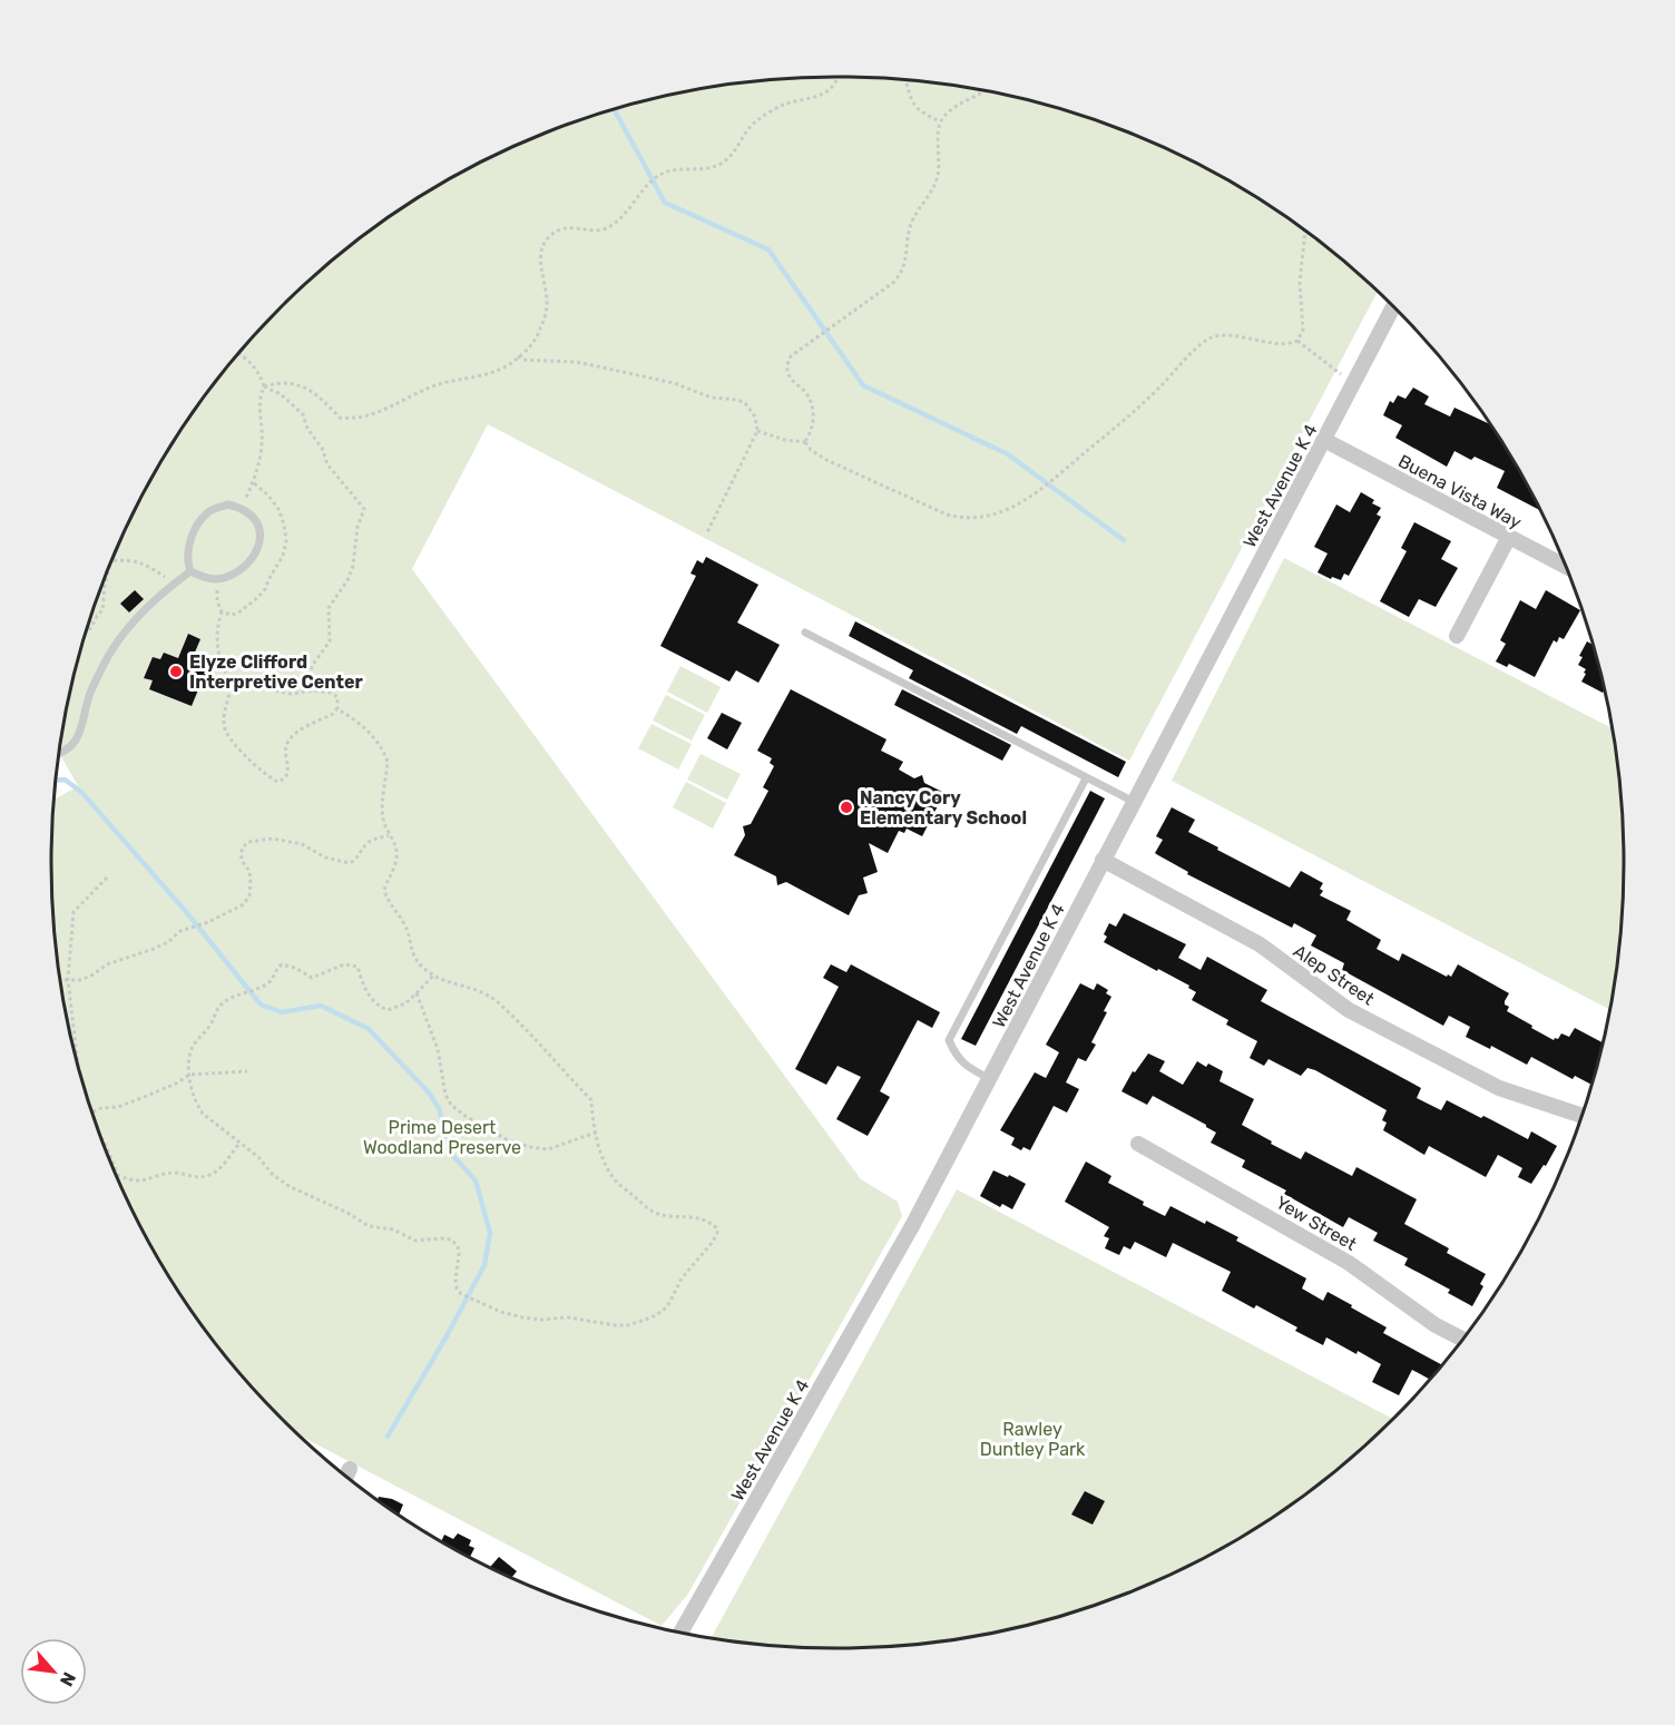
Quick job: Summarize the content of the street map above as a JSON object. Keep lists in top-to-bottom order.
{
  "streets": {
    "street": [
      "West Avenue K 4",
      "Buena Vista Way",
      "Alep Street",
      "Yew Street"
    ]
  },
  "crossings": [
    ["West Avenue K 4", "Buena Vista Way"],
    ["West Avenue K 4", "Alep Street"]
  ],
  "parks": ["Prime Desert Woodland Preserve", "Rawley Duntley Park"],
  "places": ["Elyze Clifford Interpretive Center", "Nancy Cory Elementary School"],
  "north": "bottom right"
}
